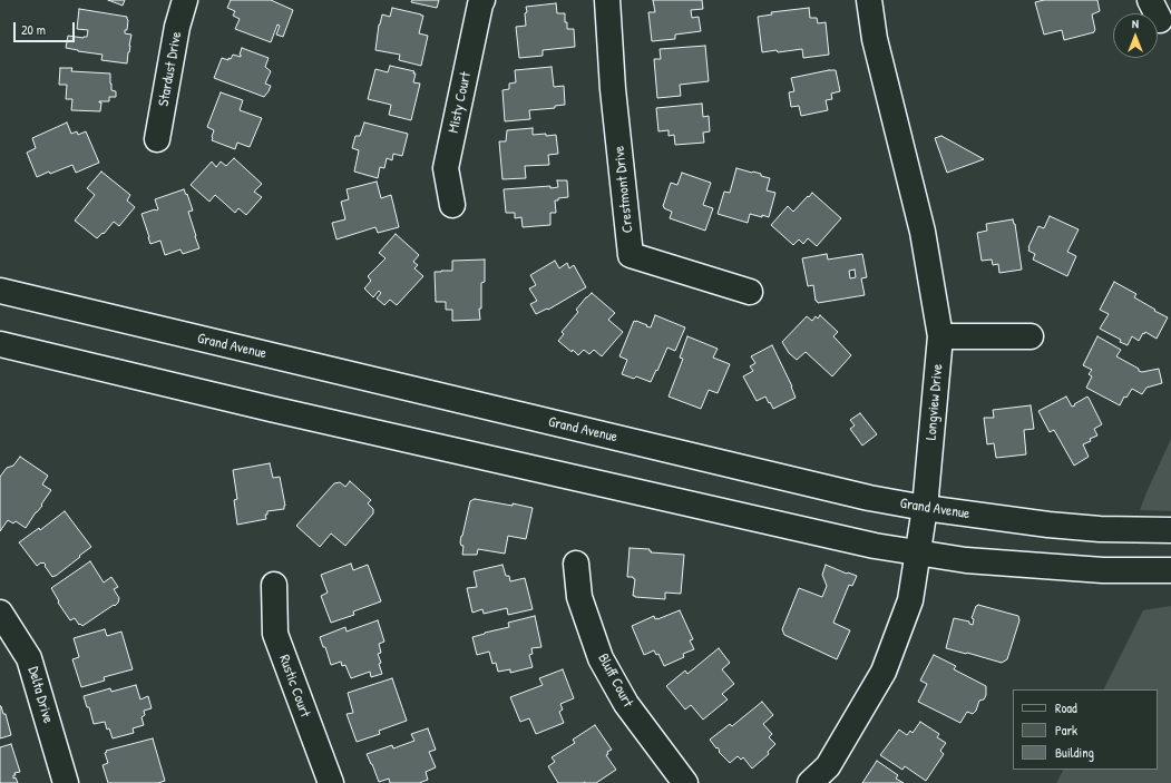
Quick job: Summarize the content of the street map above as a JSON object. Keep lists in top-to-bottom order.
{
  "streets": {
    "main road": [
      "Stardust Drive",
      "Misty Court",
      "Crestmont Drive",
      "Grand Avenue",
      "Longview Drive",
      "Bluff Court",
      "Rustic Court",
      "Delta Drive"
    ]
  },
  "crossings": [
    ["Grand Avenue", "Longview Drive"]
  ],
  "legend": ["Road", "Park", "Building"],
  "scale_bar": "20 m",
  "north": "top"
}
